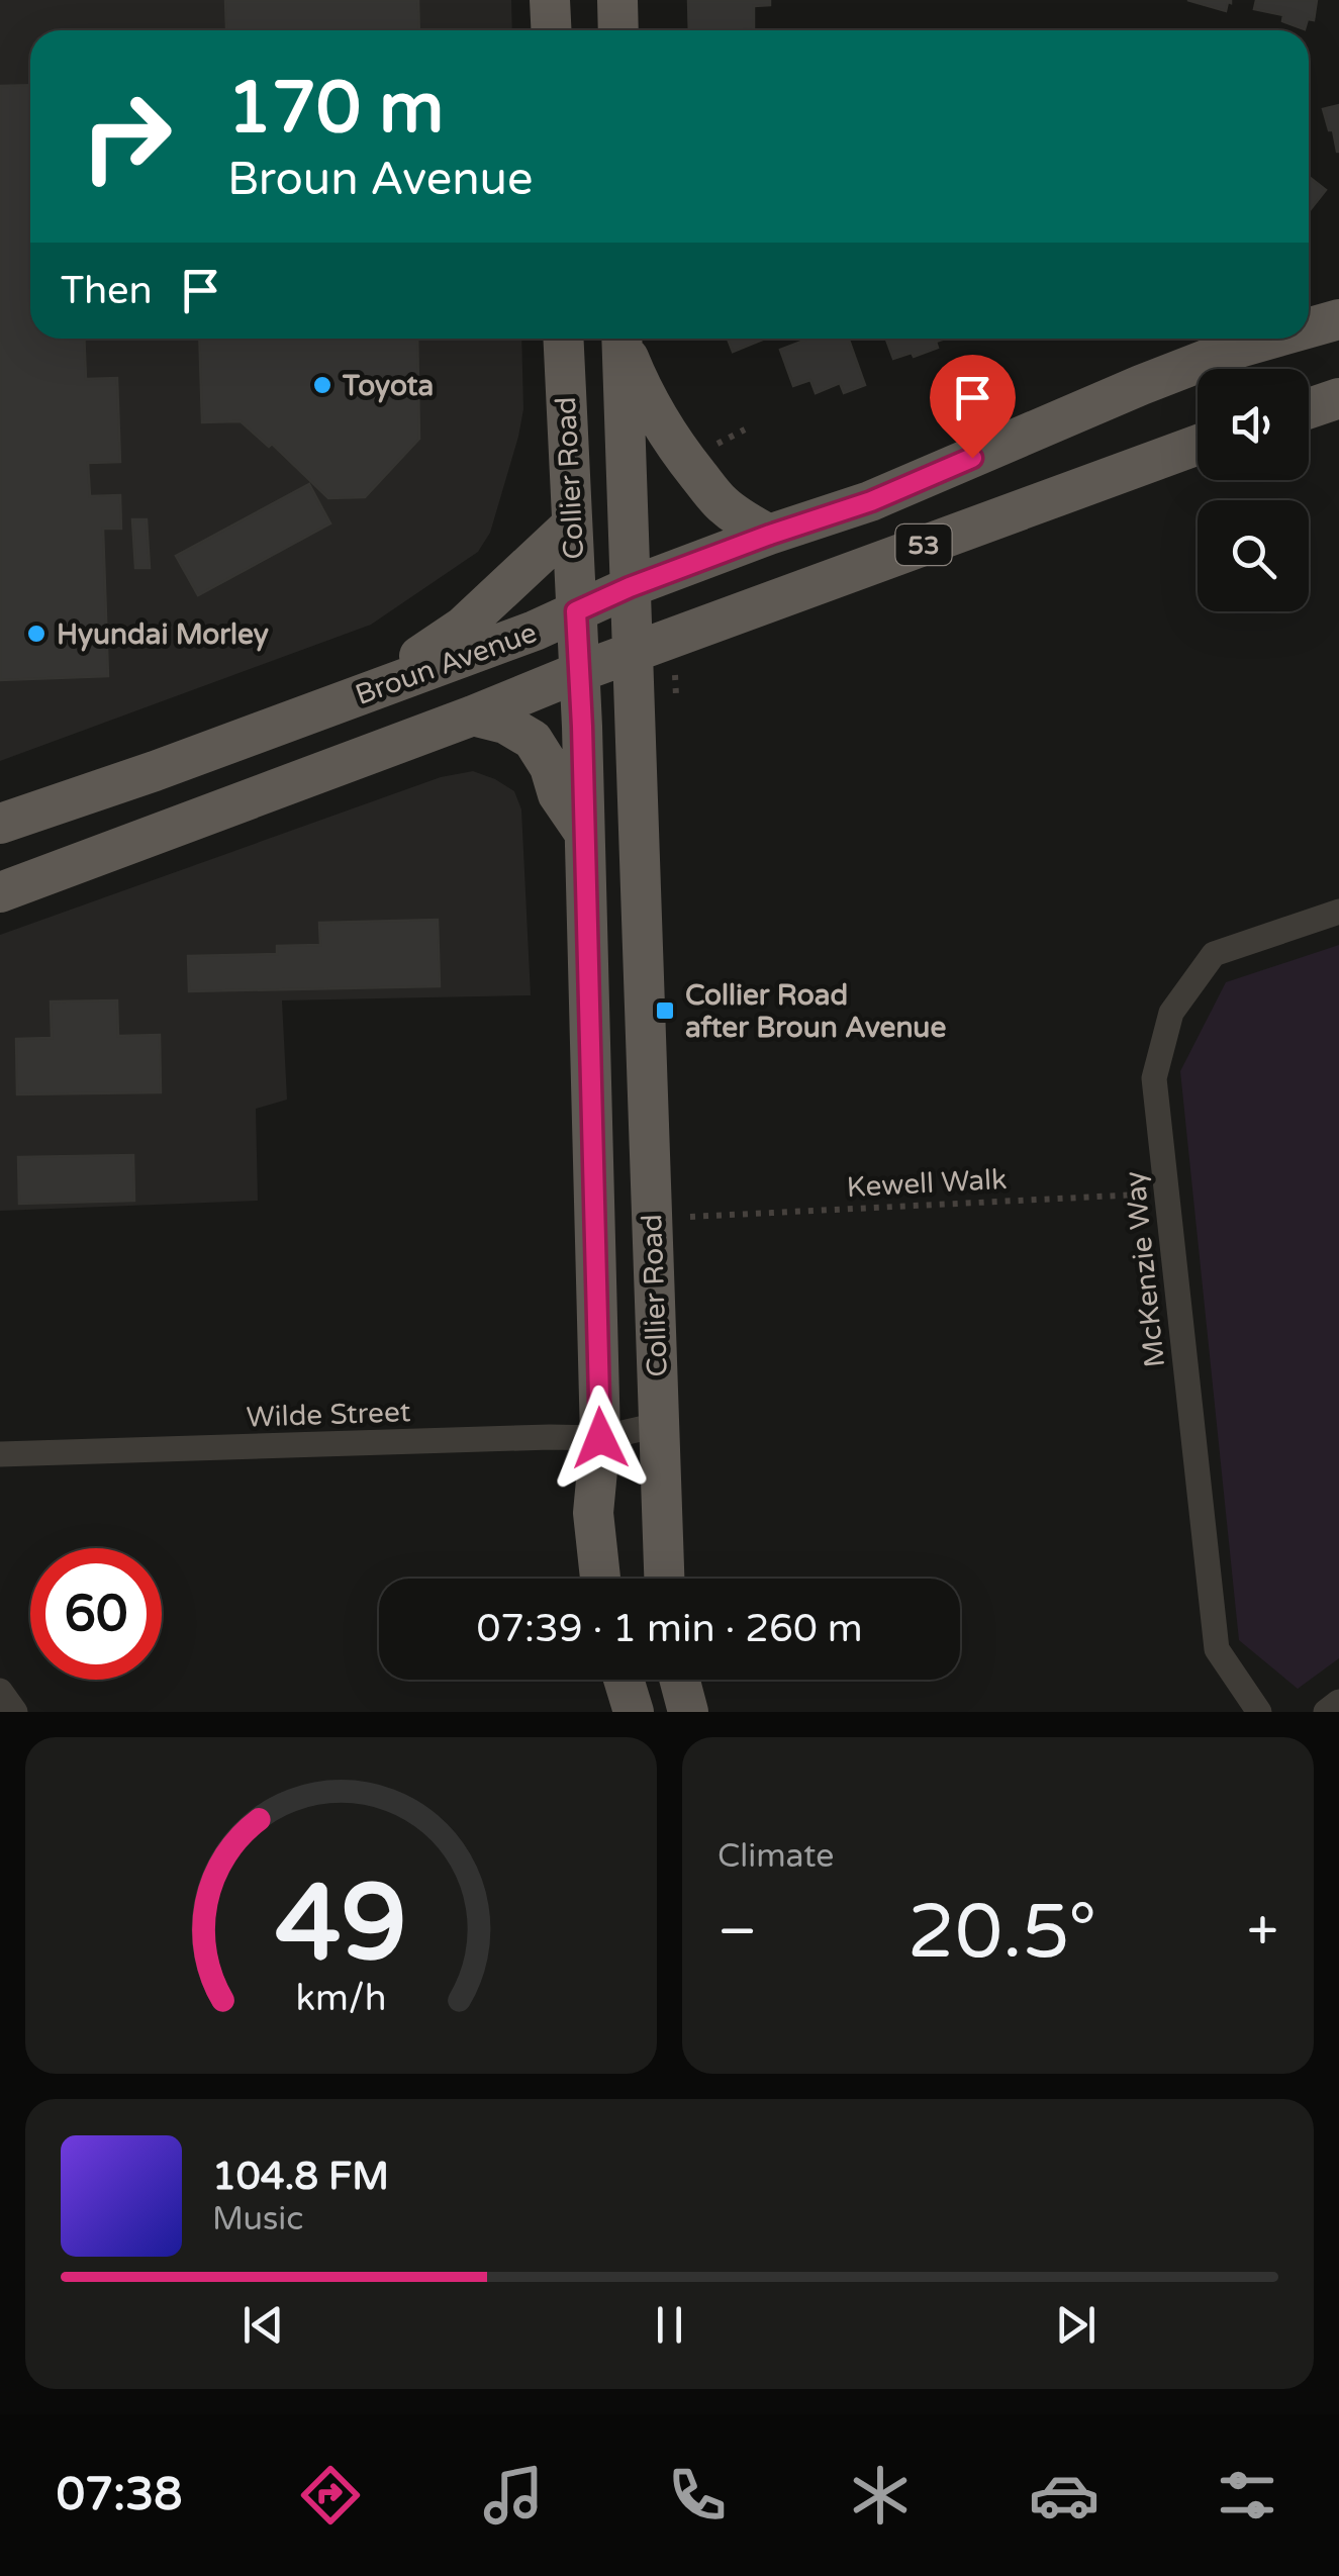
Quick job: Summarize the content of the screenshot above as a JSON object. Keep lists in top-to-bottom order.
{
  "streets": {
    "main road": ["Collier Road", "53", "Broun Avenue"],
    "street": ["McKenzie Way", "Wilde Street"],
    "path": ["Kewell Walk"]
  },
  "crossings": [
    ["Collier Road", "Broun Avenue"],
    ["Collier Road", "Wilde Street"],
    ["Kewell Walk", "McKenzie Way"]
  ],
  "places": {
    "other": ["Toyota", "Hyundai Morley"],
    "transit": ["Collier Road after Broun Avenue"]
  },
  "page": {
    "turn": ["170 m", "Broun Avenue"],
    "then": "Then",
    "limit": "60",
    "trip": "07:39 · 1 min · 260 m",
    "tile": "Climate",
    "heat": ["−", "20.5°", "+"],
    "song": ["104.8 FM", "Music"],
    "tabs": "07:38",
    "gauge": ["49", "km/h"]
  }
}
